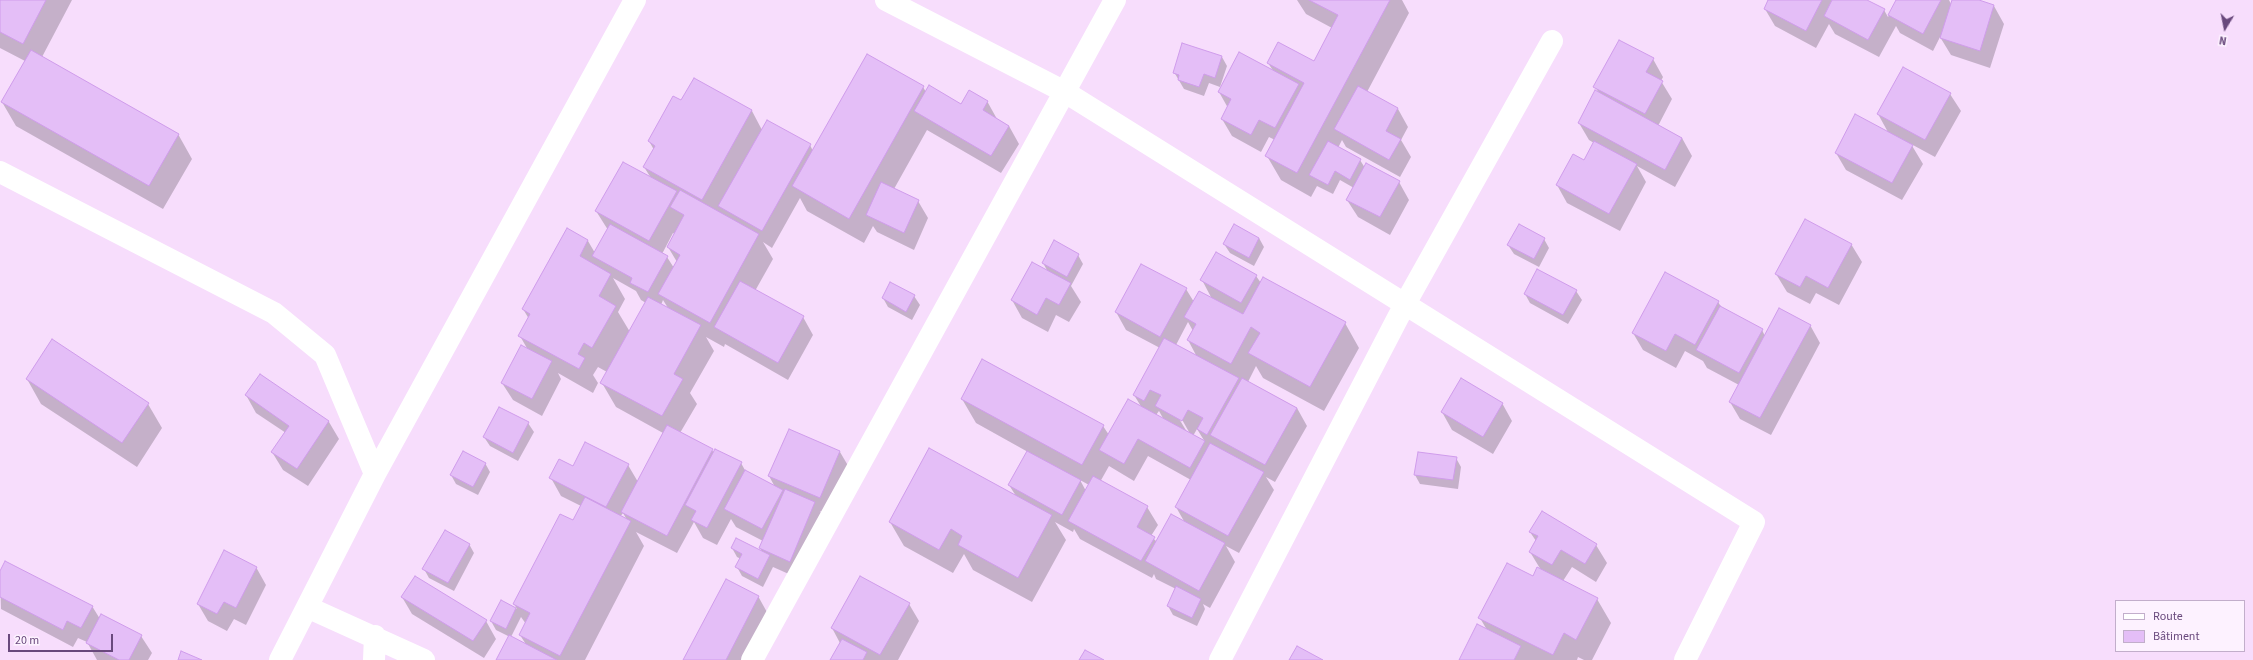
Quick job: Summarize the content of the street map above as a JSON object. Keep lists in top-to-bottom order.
{
  "legend": ["Route", "Bâtiment"],
  "scale_bar": "20 m",
  "north": "bottom"
}
